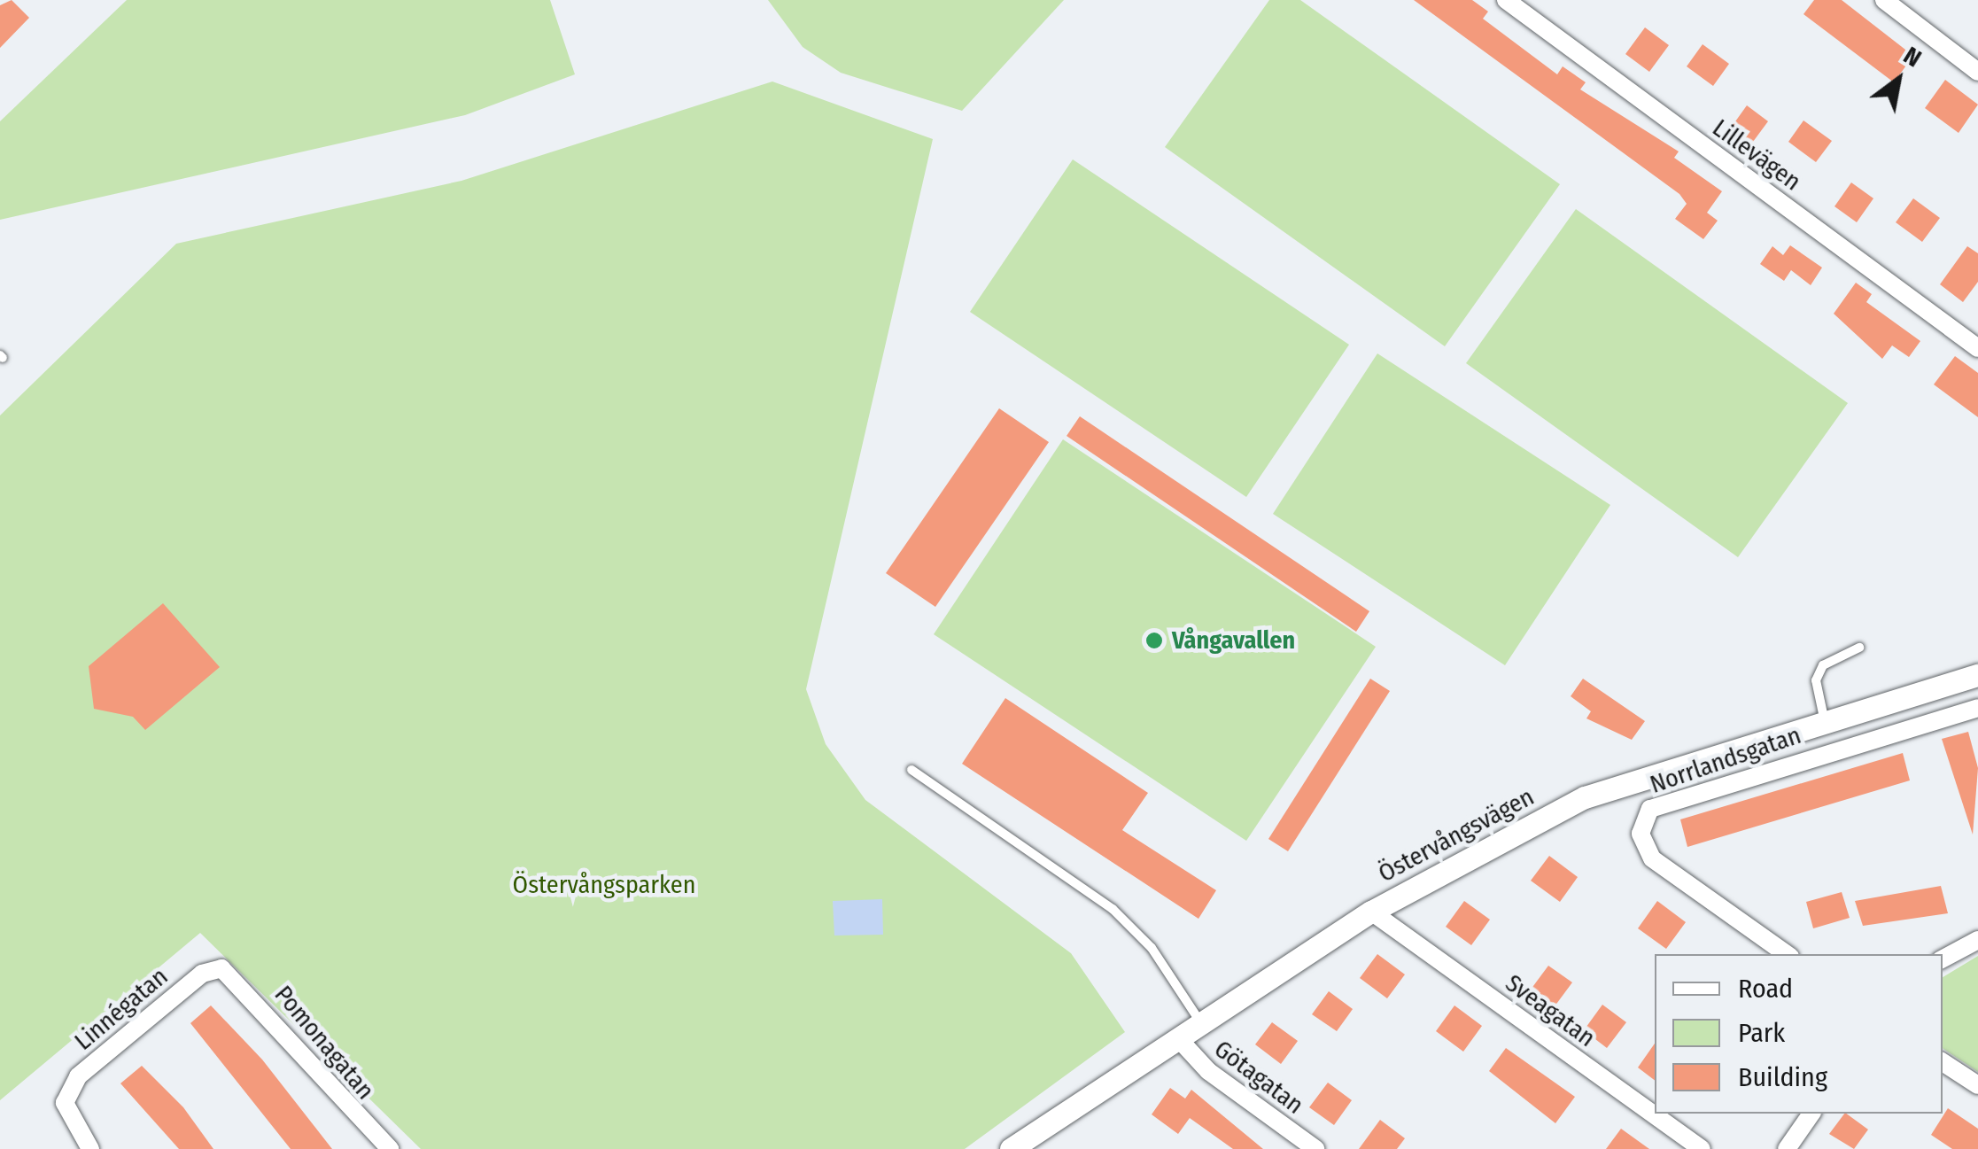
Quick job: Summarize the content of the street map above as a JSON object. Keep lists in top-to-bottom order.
{
  "streets": {
    "street": [
      "Lillevägen",
      "Norrlandsgatan",
      "Östervångsvägen",
      "Linnégatan",
      "Sveagatan",
      "Pomonagatan",
      "Götagatan"
    ]
  },
  "crossings": [
    ["Östervångsvägen", "Sveagatan"],
    ["Östervångsvägen", "Götagatan"],
    ["Linnégatan", "Pomonagatan"]
  ],
  "parks": ["Östervångsparken"],
  "places": ["Vångavallen"],
  "legend": ["Road", "Park", "Building"],
  "north": "top right"
}
